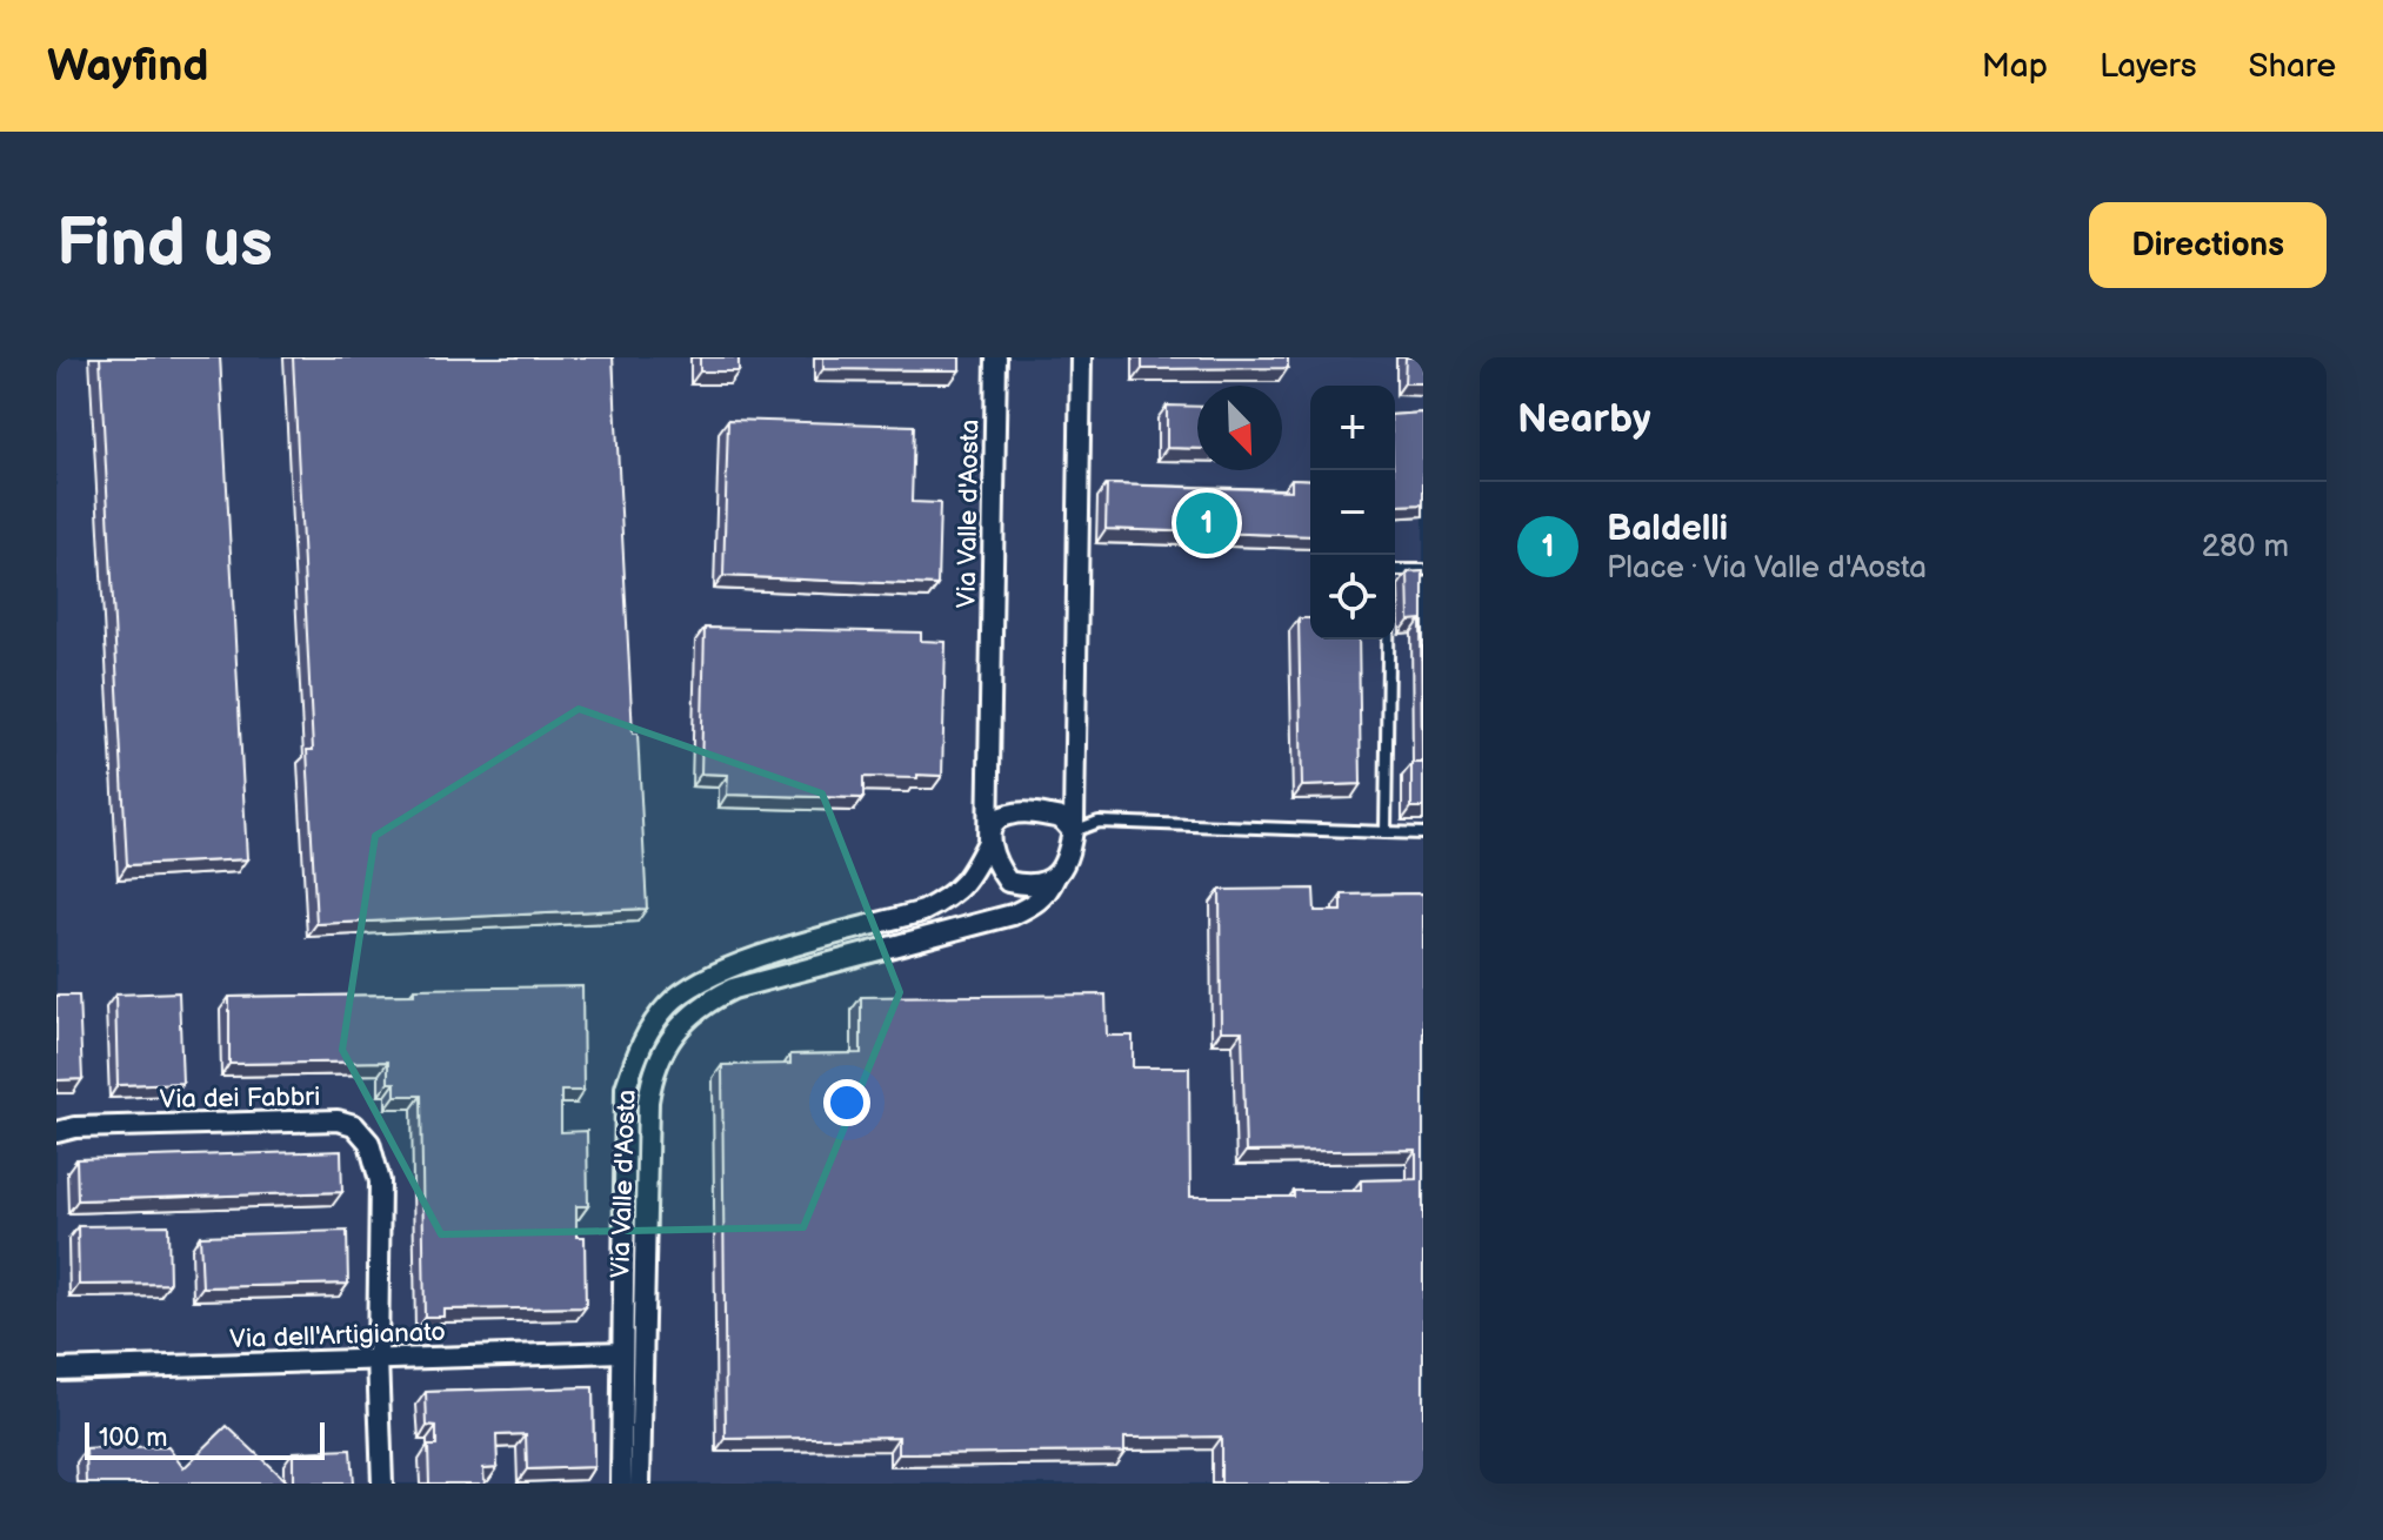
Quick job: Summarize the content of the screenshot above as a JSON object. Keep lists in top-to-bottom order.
{
  "streets": {
    "street": ["Via Valle d'Aosta", "Via dei Fabbri", "Via dell'Artigianato"]
  },
  "crossings": [
    ["Via Valle d'Aosta", "Via dell'Artigianato"],
    ["Via dei Fabbri", "Via dell'Artigianato"]
  ],
  "scale_bar": "100 m",
  "north": "bottom right",
  "page": {
    "header": "Wayfind",
    "nav": ["Map", "Layers", "Share"],
    "buttons": "Directions",
    "title": "Find us",
    "heading": "Nearby",
    "map_buttons": ["+", "−"],
    "list": [
      {
        "mark": "1",
        "name": "Baldelli",
        "note": "Place · Via Valle d'Aosta",
        "value": "280 m"
      }
    ],
    "pins": "1",
    "scale": "100 m"
  }
}
